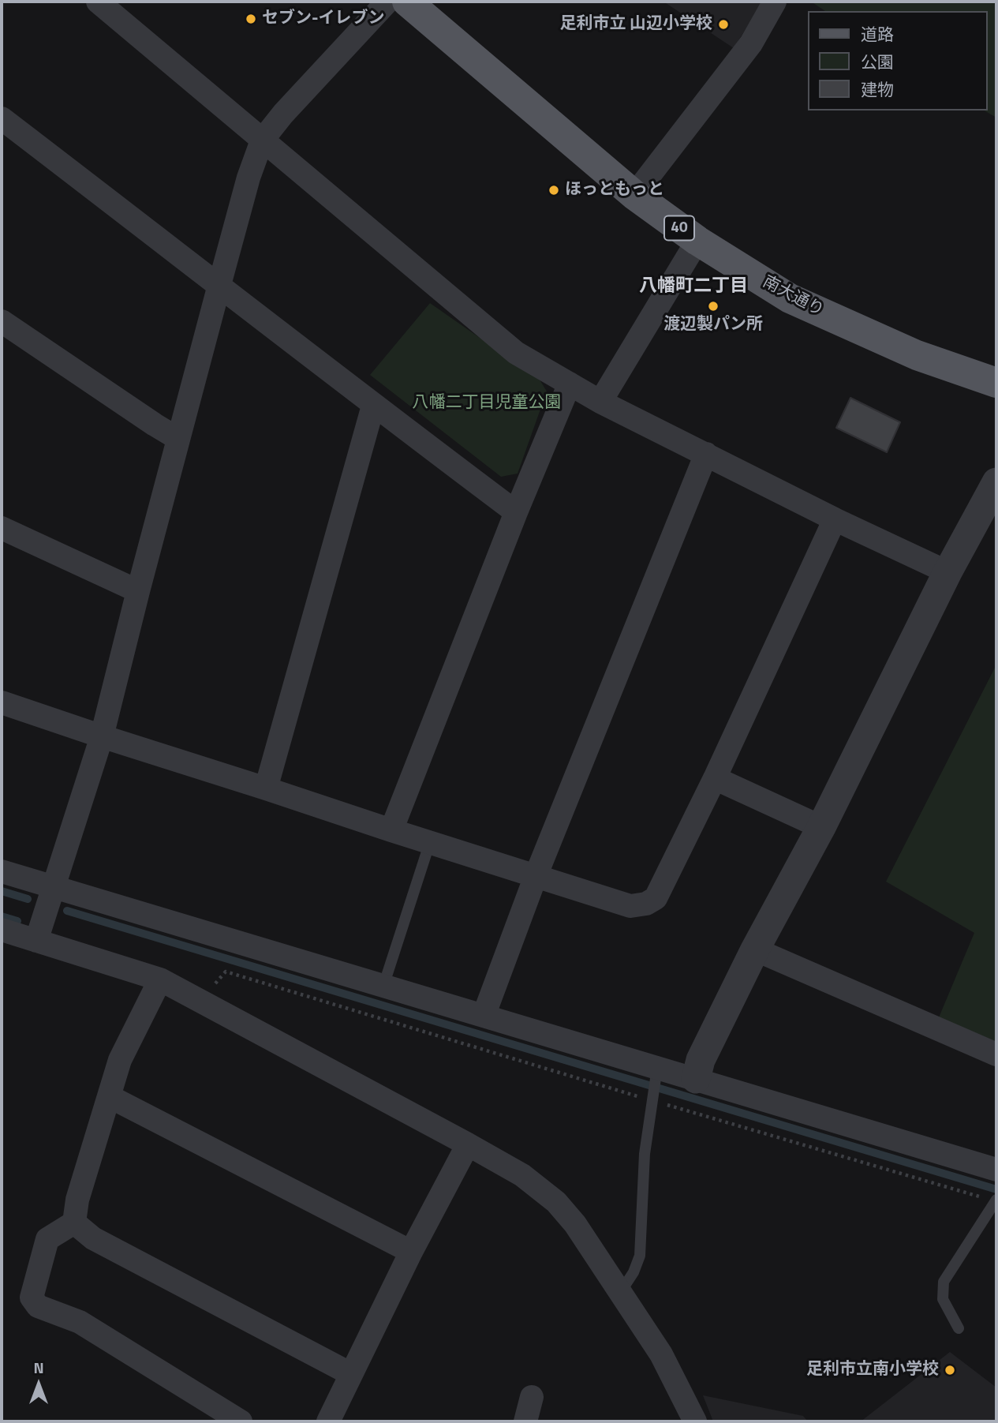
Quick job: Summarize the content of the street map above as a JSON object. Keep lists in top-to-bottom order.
{
  "streets": {
    "main road": ["40", "南大通り"]
  },
  "districts": ["八幡町二丁目"],
  "parks": ["八幡二丁目児童公園"],
  "places": [
    "セブン-イレブン",
    "足利市立 山辺小学校",
    "ほっともっと",
    "渡辺製パン所",
    "足利市立南小学校"
  ],
  "legend": ["道路", "公園", "建物"],
  "north": "top"
}
